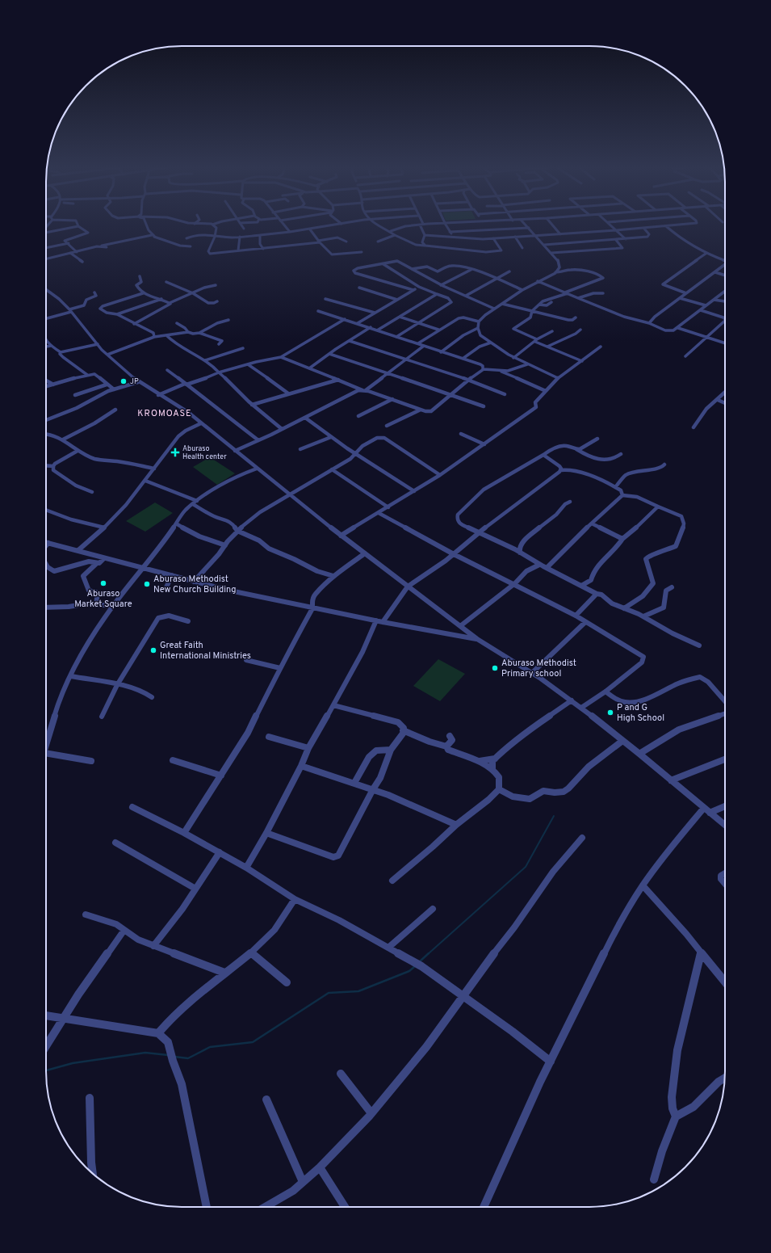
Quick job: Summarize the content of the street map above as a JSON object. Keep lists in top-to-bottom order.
{
  "districts": ["KROMOASE"],
  "places": {
    "other": [
      "JP",
      "Aburaso Market Square",
      "Aburaso Methodist New Church Building",
      "Great Faith International Ministries",
      "Aburaso Methodist Primary school",
      "P and G High School"
    ],
    "health": ["Aburaso Health center"]
  }
}
